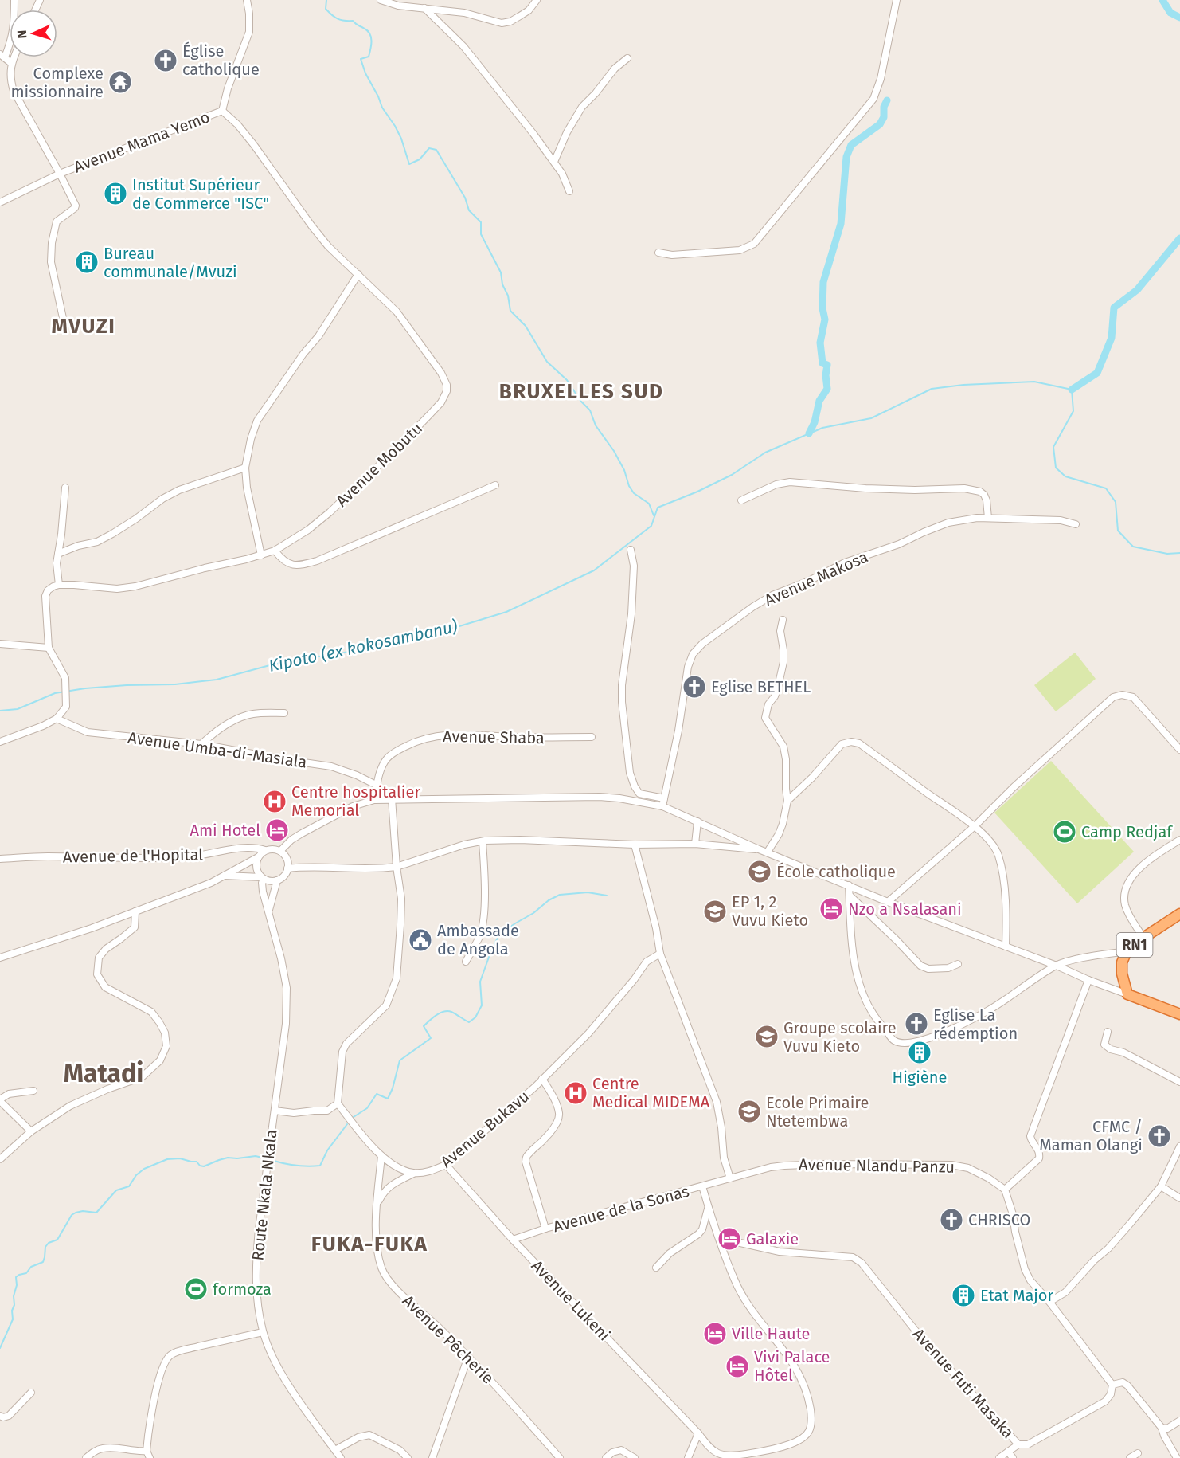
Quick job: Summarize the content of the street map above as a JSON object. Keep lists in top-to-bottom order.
{
  "streets": {
    "highway": ["RN1"],
    "street": [
      "Avenue Mama Yemo",
      "Avenue Mobutu",
      "Avenue Makosa",
      "Avenue Shaba",
      "Avenue Umba-di-Masiala",
      "Avenue de l'Hopital",
      "Avenue Bukavu",
      "Avenue Nlandu Panzu",
      "Route Nkala Nkala",
      "Avenue de la Sonas",
      "Avenue Lukeni",
      "Avenue Pêcherie",
      "Avenue Futi Masaka"
    ]
  },
  "crossings": [
    ["Avenue Mama Yemo", "Avenue Mobutu"],
    ["Avenue Shaba", "Avenue Umba-di-Masiala"],
    ["Avenue de l'Hopital", "Route Nkala Nkala"],
    ["Avenue Bukavu", "Avenue Lukeni"],
    ["Avenue Bukavu", "Avenue Pêcherie"],
    ["Avenue Nlandu Panzu", "Avenue de la Sonas"],
    ["Avenue de la Sonas", "Avenue Lukeni"],
    ["Avenue Lukeni", "Avenue Futi Masaka"]
  ],
  "districts": [
    "MVUZI",
    "BRUXELLES SUD",
    "Matadi",
    "FUKA-FUKA"
  ],
  "water": ["Kipoto (ex kokosambanu)"],
  "places": {
    "church": [
      "Église catholique",
      "Eglise BETHEL",
      "Eglise La rédemption",
      "CFMC / Maman Olangi",
      "CHRISCO"
    ],
    "temple": ["Complexe missionnaire"],
    "building": [
      "Institut Supérieur de Commerce \"ISC\"",
      "Bureau communale/Mvuzi",
      "Higiène",
      "Etat Major"
    ],
    "hospital": ["Centre hospitalier Memorial", "Centre Medical MIDEMA"],
    "hotel": [
      "Ami Hotel",
      "Nzo a Nsalasani",
      "Galaxie",
      "Ville Haute",
      "Vivi Palace Hôtel"
    ],
    "sports": ["Camp Redjaf", "formoza"],
    "school or university": [
      "École catholique",
      "EP 1, 2 Vuvu Kieto",
      "Groupe scolaire Vuvu Kieto",
      "Ecole Primaire Ntetembwa"
    ],
    "public building": ["Ambassade de Angola"]
  },
  "north": "left"
}
